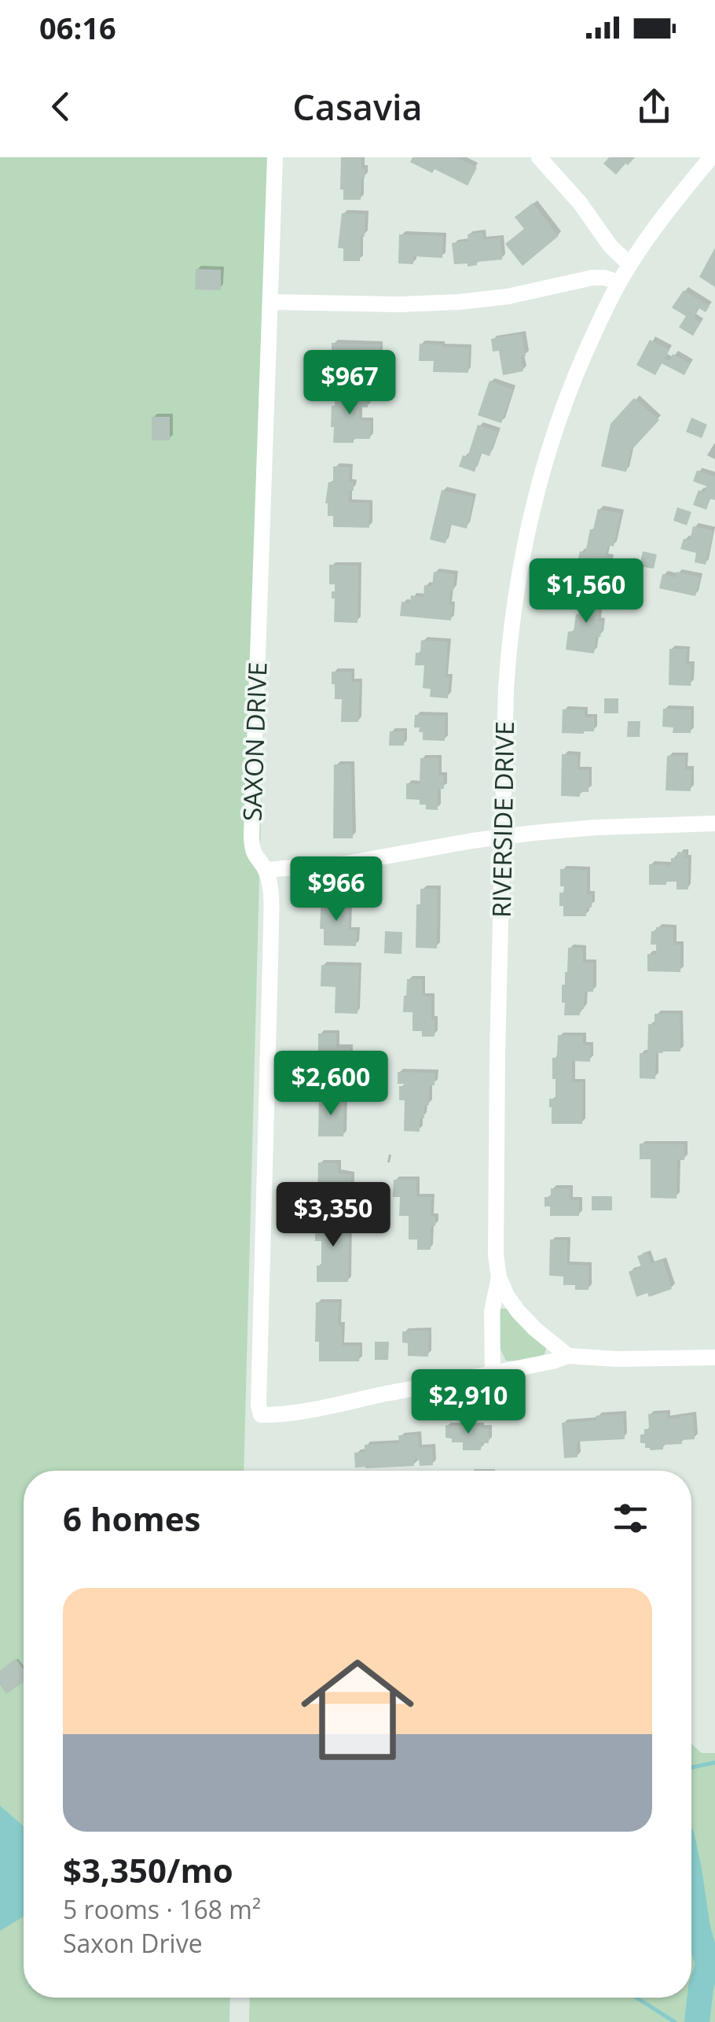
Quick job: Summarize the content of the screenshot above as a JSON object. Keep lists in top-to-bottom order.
{
  "streets": {
    "street": ["SAXON DRIVE", "RIVERSIDE DRIVE"]
  },
  "page": {
    "status": "06:16",
    "header": "Casavia",
    "price": [
      "$967",
      "$1,560",
      "$966",
      "$2,600",
      "$3,350",
      "$2,910"
    ],
    "heading": "6 homes",
    "list": [
      {
        "name": "$3,350/mo",
        "note": "5 rooms · 168 m² · Saxon Drive"
      }
    ]
  }
}
